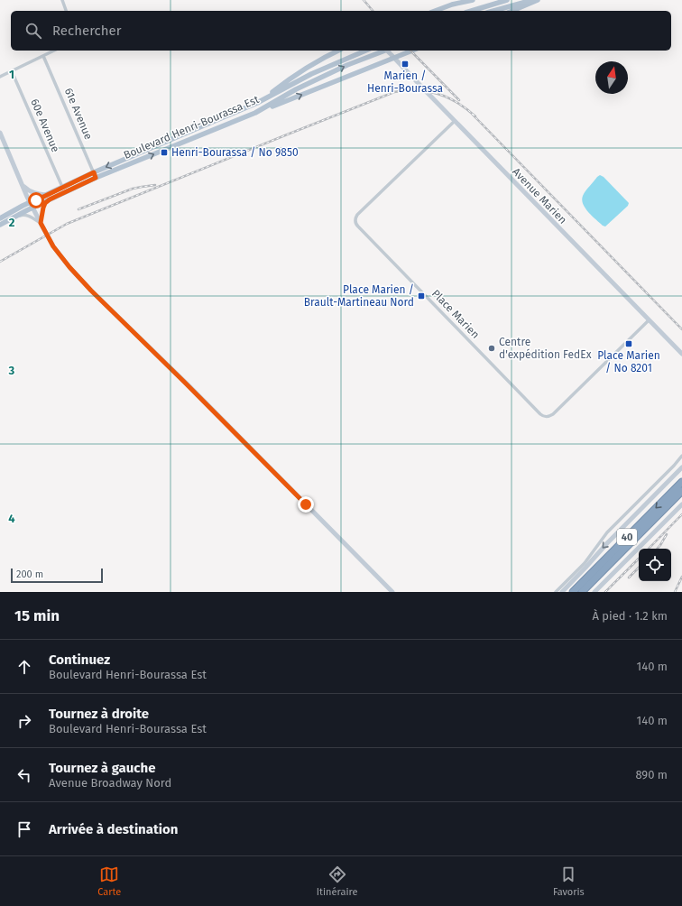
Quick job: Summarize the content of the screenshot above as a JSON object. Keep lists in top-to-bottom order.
{
  "streets": {
    "highway": ["40"],
    "main road": ["Boulevard Henri-Bourassa Est"],
    "street": [
      "61e Avenue",
      "60e Avenue",
      "Avenue Marien",
      "Place Marien"
    ]
  },
  "crossings": [
    ["61e Avenue", "Boulevard Henri-Bourassa Est"],
    ["60e Avenue", "Boulevard Henri-Bourassa Est"],
    ["Boulevard Henri-Bourassa Est", "Avenue Marien"],
    ["Avenue Marien", "Place Marien"]
  ],
  "places": {
    "transit": [
      "Marien / Henri-Bourassa",
      "Henri-Bourassa / No 9850",
      "Place Marien / Brault-Martineau Nord",
      "Place Marien / No 8201"
    ],
    "other": ["Centre d'expédition FedEx"]
  },
  "scale_bar": "200 m",
  "north": "top",
  "page": {
    "search": "Rechercher",
    "scale": "200 m",
    "heading": ["15 min", "À pied · 1.2 km"],
    "list": [
      ["Continuez", "Boulevard Henri-Bourassa Est", "140 m"],
      ["Tournez à droite", "Boulevard Henri-Bourassa Est", "140 m"],
      ["Tournez à gauche", "Avenue Broadway Nord", "890 m"],
      "Arrivée à destination"
    ],
    "nav": ["Carte", "Itinéraire", "Favoris"]
  },
  "grid": {
    "rows": [
      "1",
      "2",
      "3",
      "4"
    ]
  }
}
